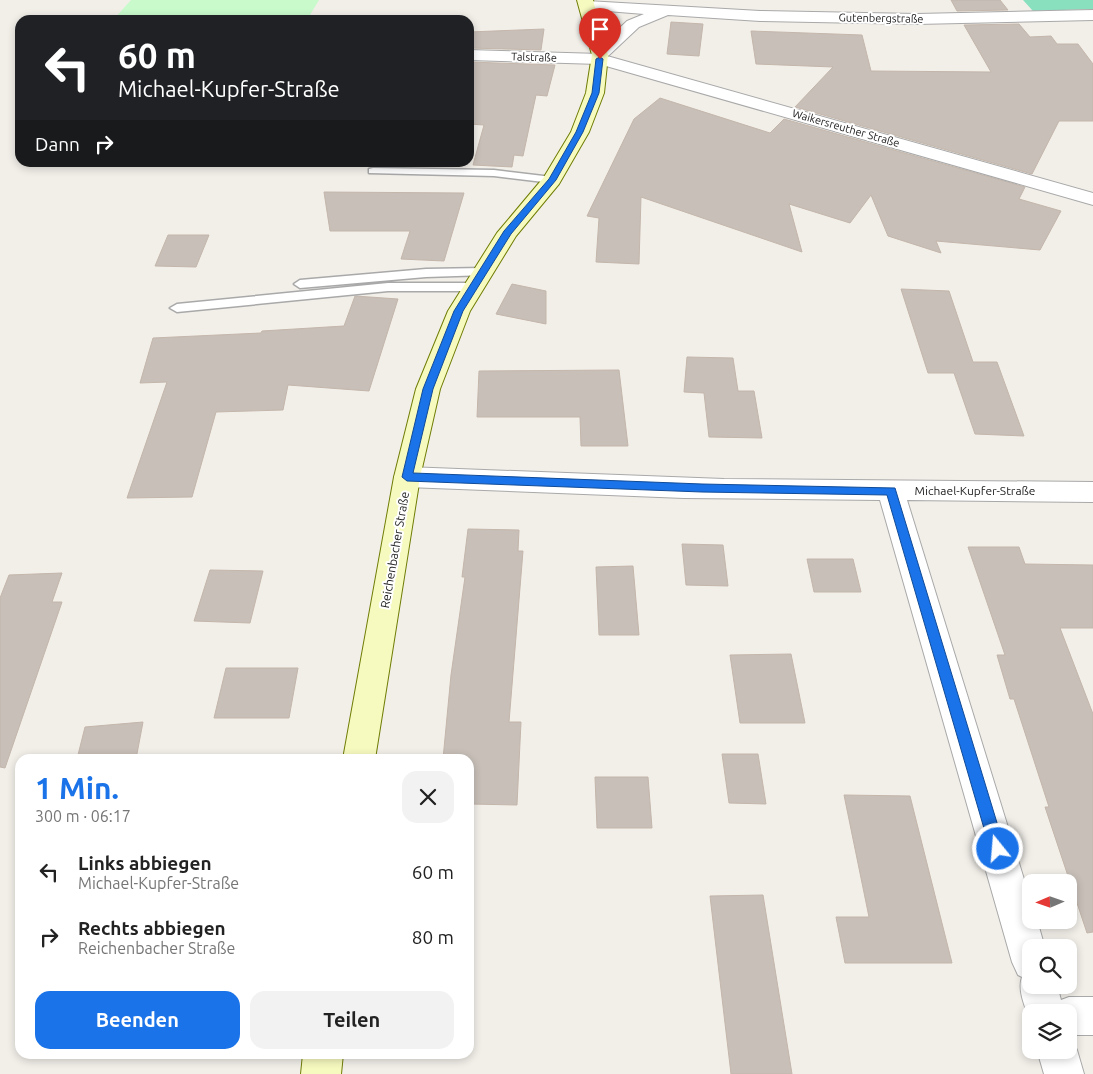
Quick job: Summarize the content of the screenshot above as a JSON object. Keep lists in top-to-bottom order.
{
  "streets": {
    "main road": ["Reichenbacher Straße"],
    "street": [
      "Gutenbergstraße",
      "Talstraße",
      "Waikersreuther Straße",
      "Michael-Kupfer-Straße"
    ]
  },
  "crossings": [
    ["Gutenbergstraße", "Talstraße"],
    ["Gutenbergstraße", "Waikersreuther Straße"],
    ["Gutenbergstraße", "Reichenbacher Straße"],
    ["Talstraße", "Waikersreuther Straße"],
    ["Talstraße", "Reichenbacher Straße"],
    ["Waikersreuther Straße", "Reichenbacher Straße"],
    ["Michael-Kupfer-Straße", "Reichenbacher Straße"]
  ],
  "north": "left",
  "page": {
    "turn": ["60 m", "Michael-Kupfer-Straße"],
    "then": "Dann",
    "heading": ["1 Min.", "300 m · 06:17"],
    "list": [
      {
        "name": "Links abbiegen",
        "note": "Michael-Kupfer-Straße",
        "value": "60 m"
      },
      {
        "name": "Rechts abbiegen",
        "note": "Reichenbacher Straße",
        "value": "80 m"
      }
    ],
    "buttons": ["Beenden", "Teilen"]
  }
}
